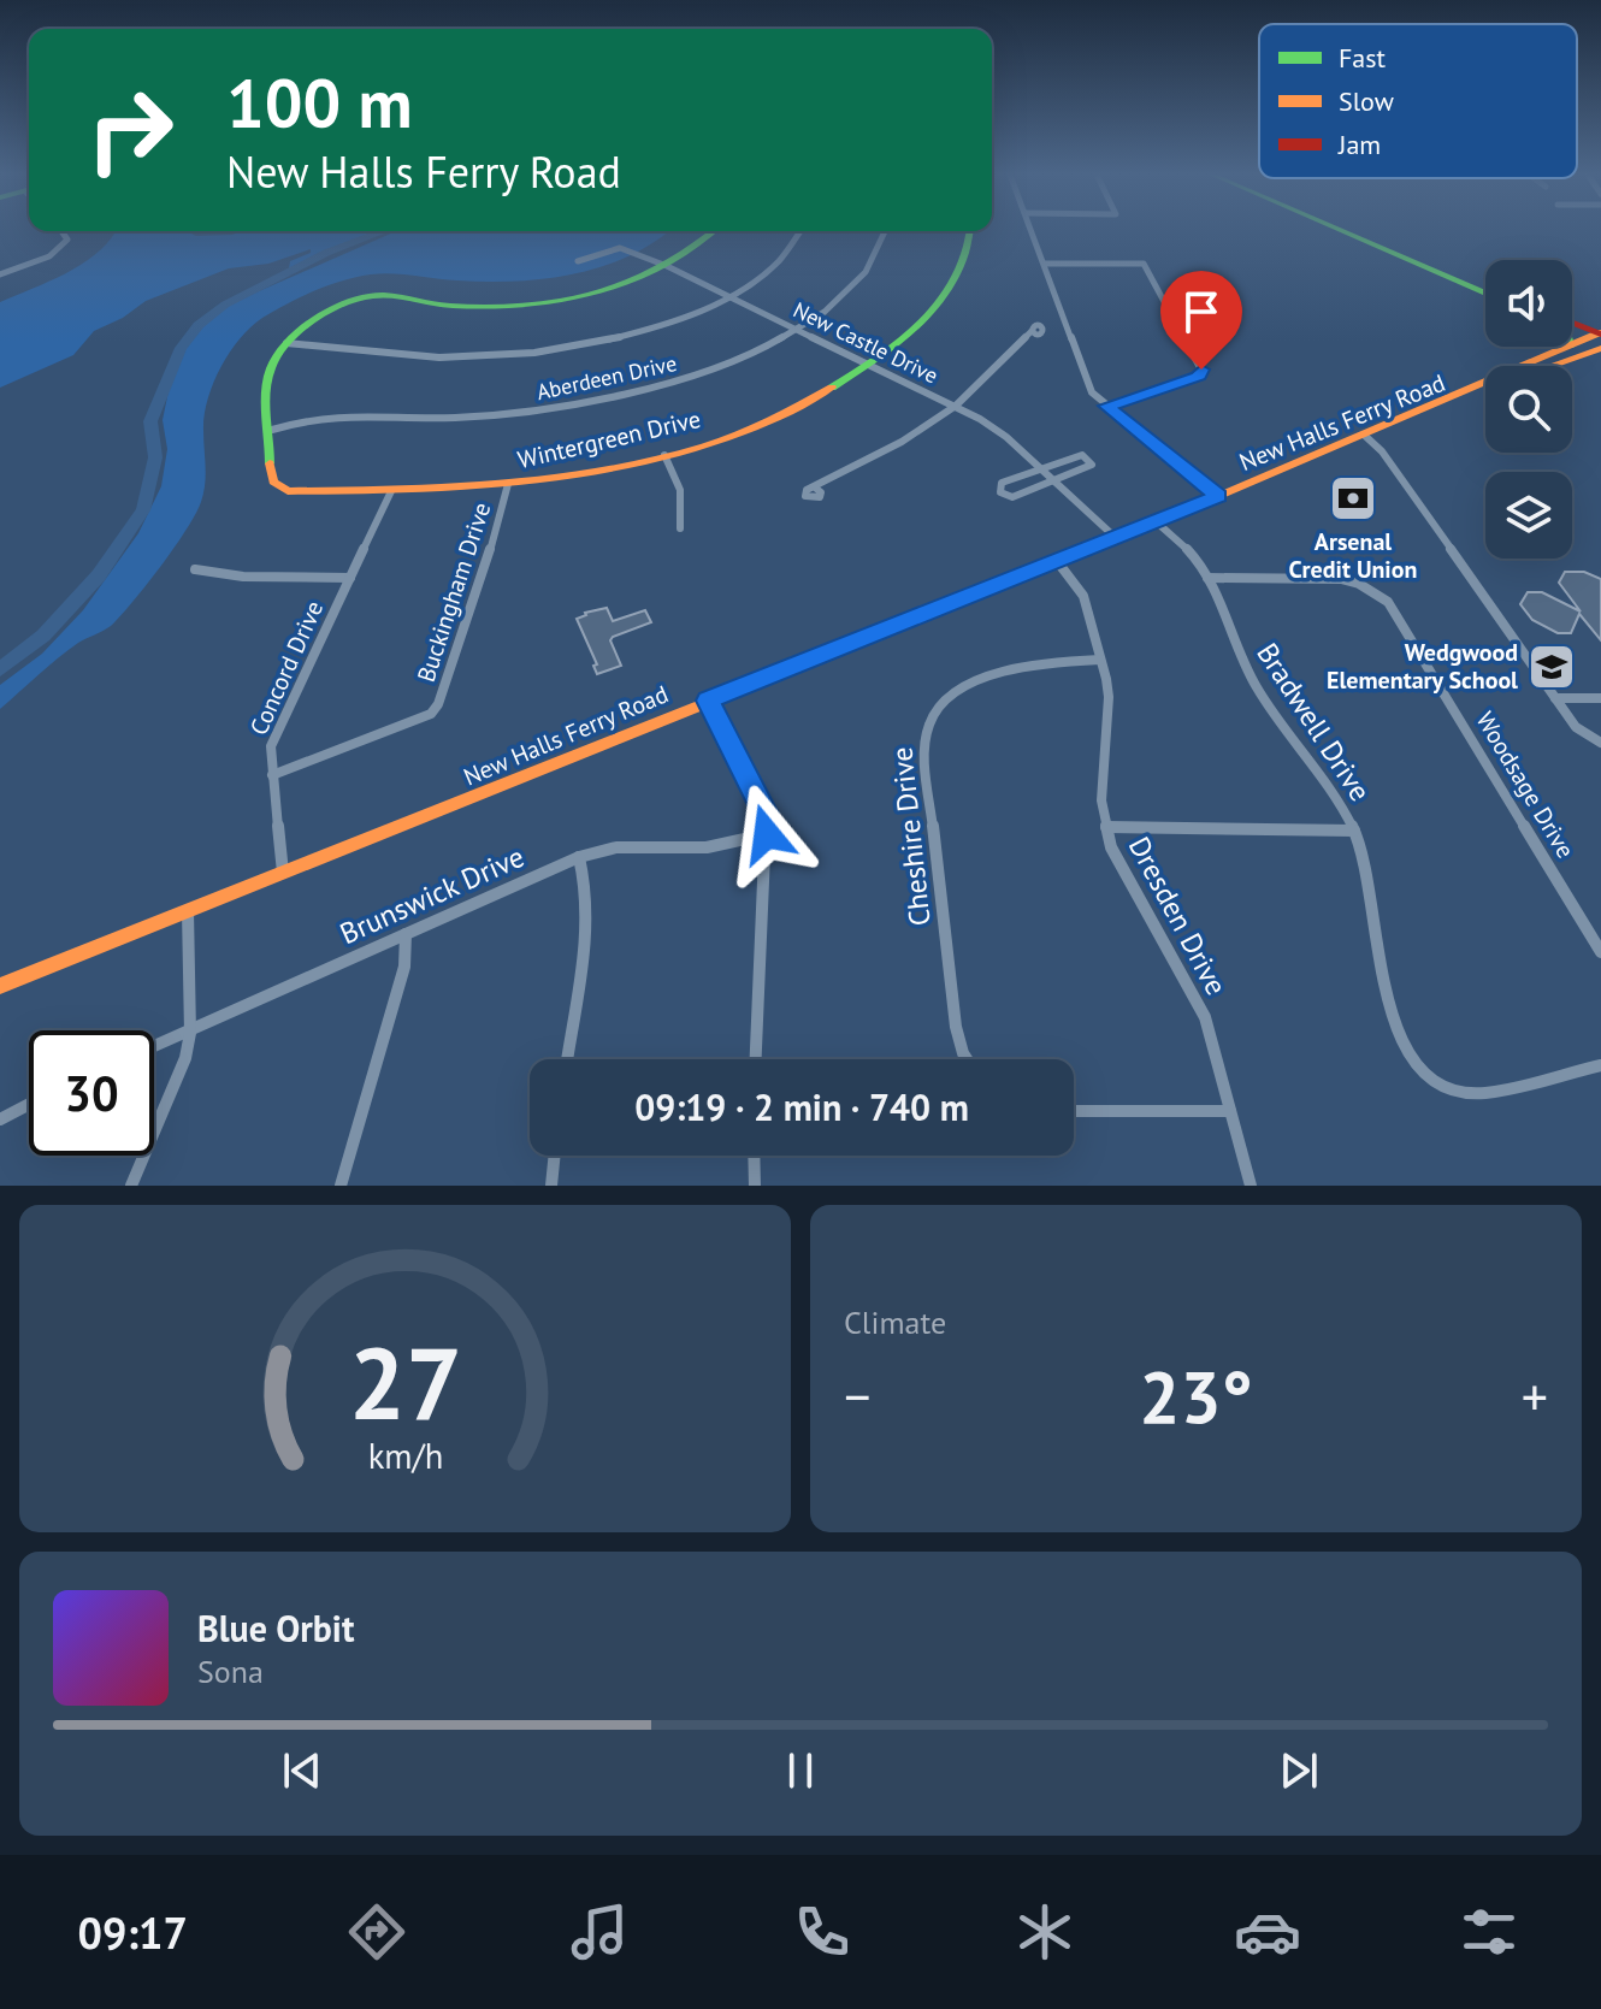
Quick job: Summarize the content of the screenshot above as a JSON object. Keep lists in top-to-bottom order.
{
  "streets": {
    "main road": ["New Halls Ferry Road", "Wintergreen Drive"],
    "street": [
      "New Castle Drive",
      "Aberdeen Drive",
      "Buckingham Drive",
      "Concord Drive",
      "Bradwell Drive",
      "Woodsage Drive",
      "Cheshire Drive",
      "Brunswick Drive",
      "Dresden Drive"
    ]
  },
  "crossings": [
    ["New Castle Drive", "Aberdeen Drive"],
    ["New Castle Drive", "New Halls Ferry Road"],
    ["New Castle Drive", "Wintergreen Drive"],
    ["Aberdeen Drive", "Wintergreen Drive"],
    ["New Halls Ferry Road", "Concord Drive"],
    ["New Halls Ferry Road", "Bradwell Drive"],
    ["New Halls Ferry Road", "Dresden Drive"],
    ["Wintergreen Drive", "Buckingham Drive"],
    ["Wintergreen Drive", "Concord Drive"],
    ["Buckingham Drive", "Concord Drive"],
    ["Bradwell Drive", "Woodsage Drive"],
    ["Cheshire Drive", "Dresden Drive"]
  ],
  "places": {
    "bank": ["Arsenal Credit Union"],
    "school or university": ["Wedgwood Elementary School"]
  },
  "legend": ["Fast", "Slow", "Jam"],
  "page": {
    "turn": ["100 m", "New Halls Ferry Road"],
    "limit": "30",
    "trip": "09:19 · 2 min · 740 m",
    "tile": "Climate",
    "heat": ["−", "23°", "+"],
    "song": ["Blue Orbit", "Sona"],
    "tabs": "09:17",
    "gauge": ["27", "km/h"]
  }
}
